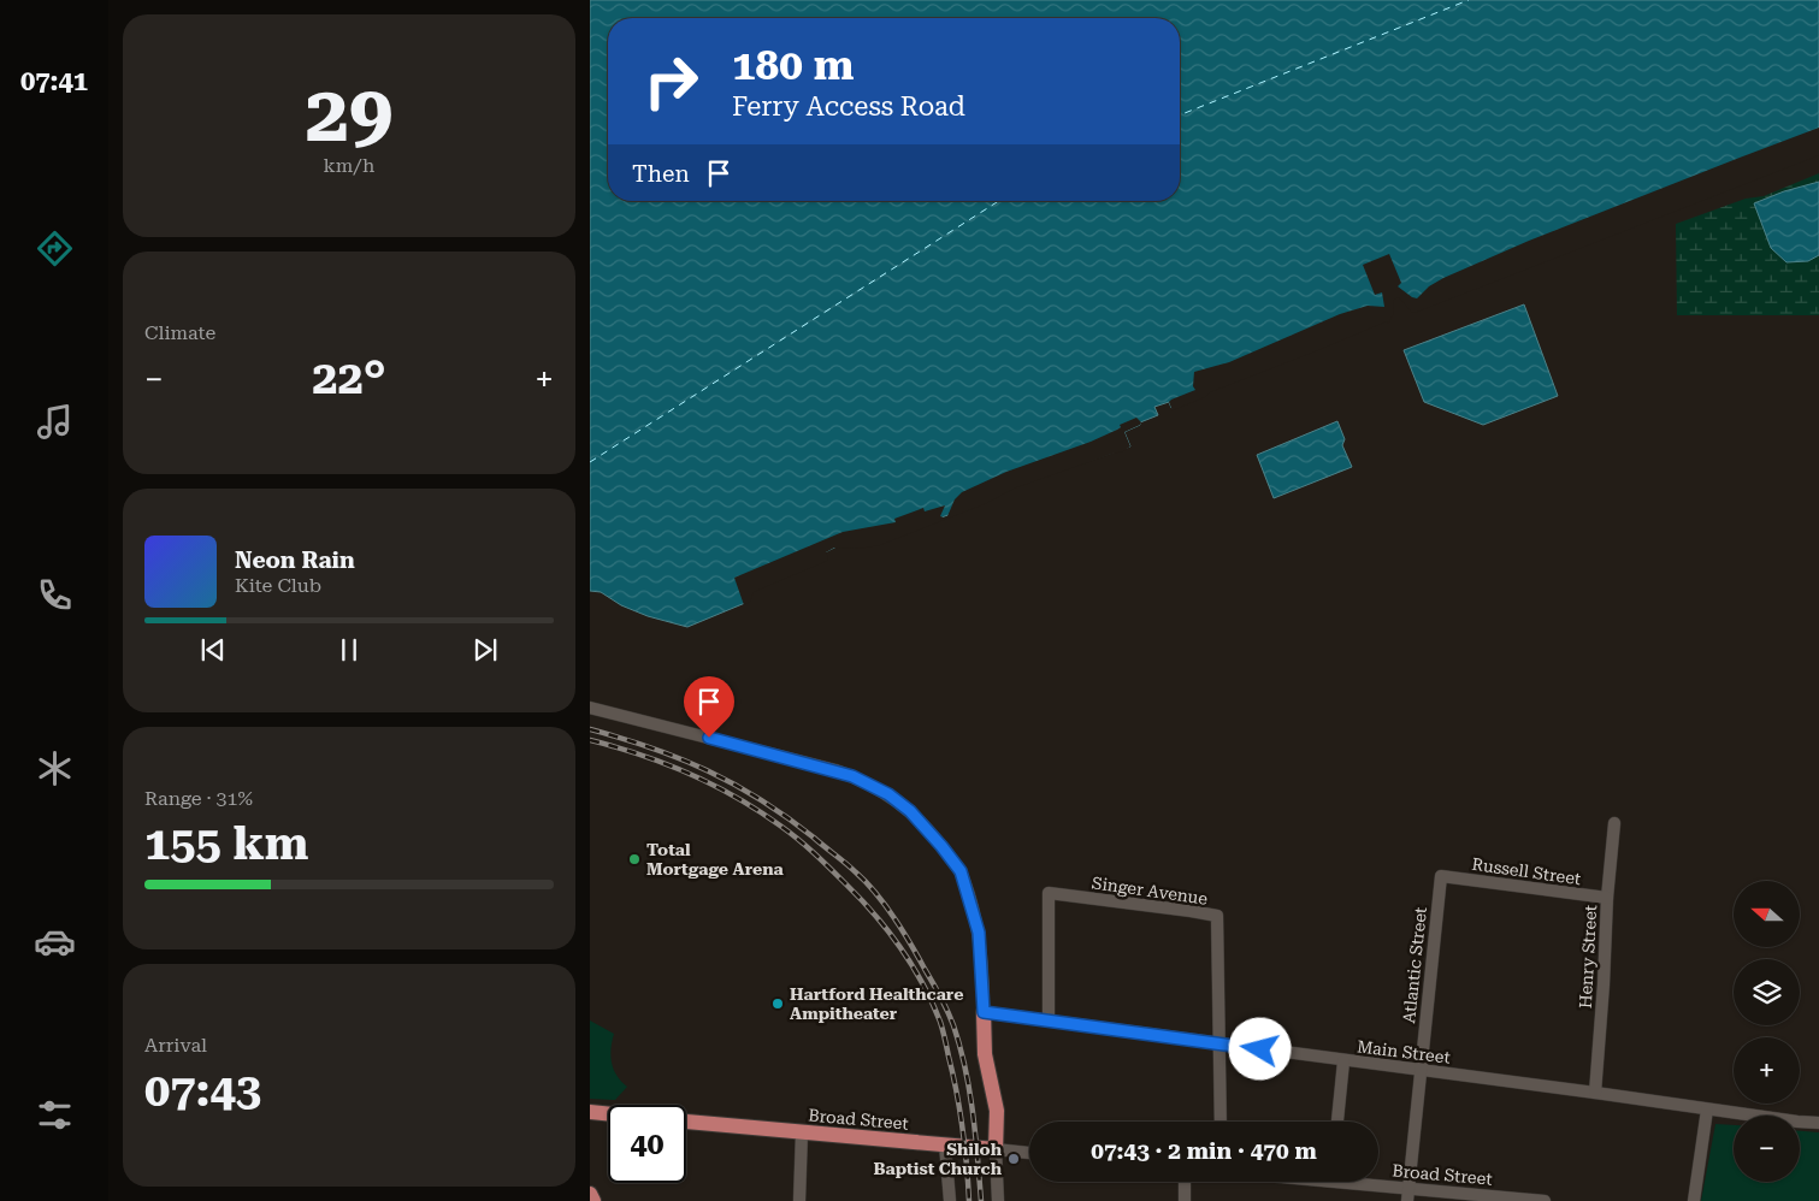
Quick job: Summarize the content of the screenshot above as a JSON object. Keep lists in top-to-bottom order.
{
  "streets": {
    "main road": ["Broad Street"],
    "street": [
      "Russell Street",
      "Singer Avenue",
      "Henry Street",
      "Atlantic Street",
      "Main Street"
    ]
  },
  "crossings": [
    ["Russell Street", "Henry Street"],
    ["Russell Street", "Atlantic Street"],
    ["Singer Avenue", "Main Street"],
    ["Henry Street", "Main Street"],
    ["Atlantic Street", "Main Street"],
    ["Atlantic Street", "Broad Street"]
  ],
  "places": ["Total Mortgage Arena", "Hartford Healthcare Ampitheater", "Shiloh Baptist Church"],
  "north": "left",
  "page": {
    "tabs": "07:41",
    "tile": [
      ["29", "km/h"],
      "Climate",
      ["Range · 31%", "155 km"],
      ["Arrival", "07:43"]
    ],
    "turn": ["180 m", "Ferry Access Road"],
    "then": "Then",
    "heat": ["−", "22°", "+"],
    "song": ["Neon Rain", "Kite Club"],
    "map_buttons": ["+", "−"],
    "limit": "40",
    "trip": "07:43 · 2 min · 470 m"
  }
}
